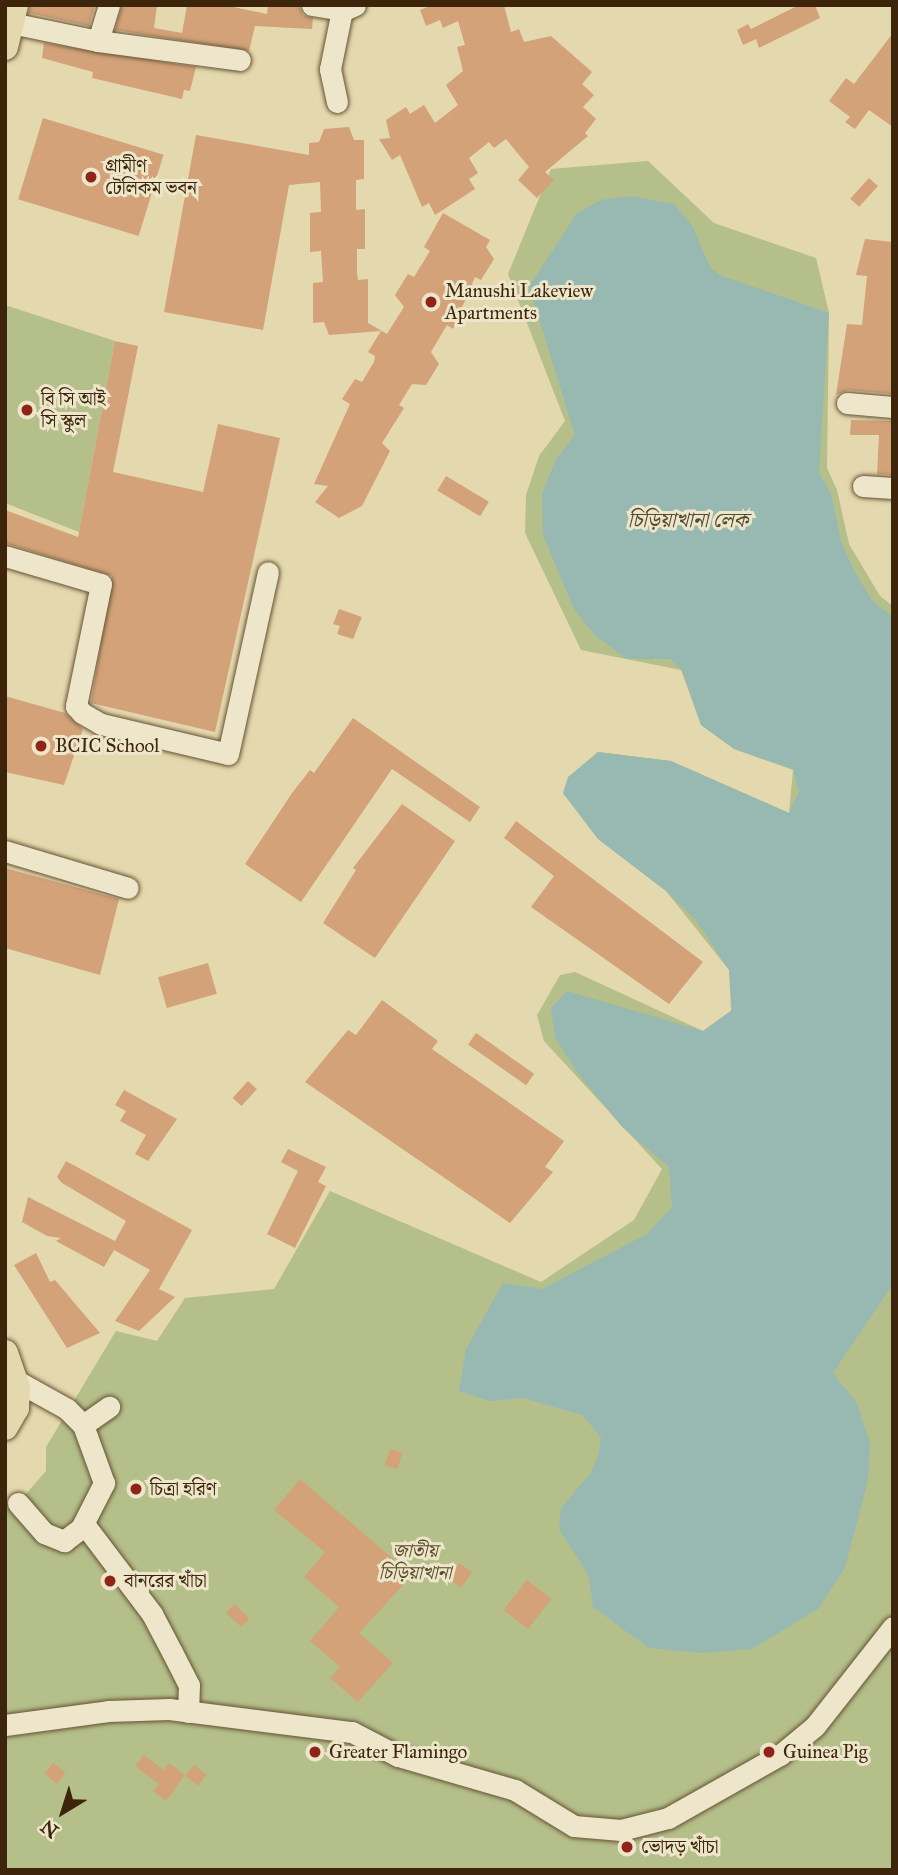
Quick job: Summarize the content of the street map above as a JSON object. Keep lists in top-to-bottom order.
{
  "water": ["চিড়িয়াখানা লেক"],
  "parks": ["জাতীয় চিড়িয়াখানা"],
  "places": [
    "গ্রামীণ টেলিকম ভবন",
    "Manushi Lakeview Apartments",
    "বি সি আই সি স্কুল",
    "BCIC School",
    "চিত্রা হরিণ",
    "বানরের খাঁচা",
    "Greater Flamingo",
    "Guinea Pig",
    "ভোদড় খাঁচা"
  ],
  "north": "bottom left"
}
